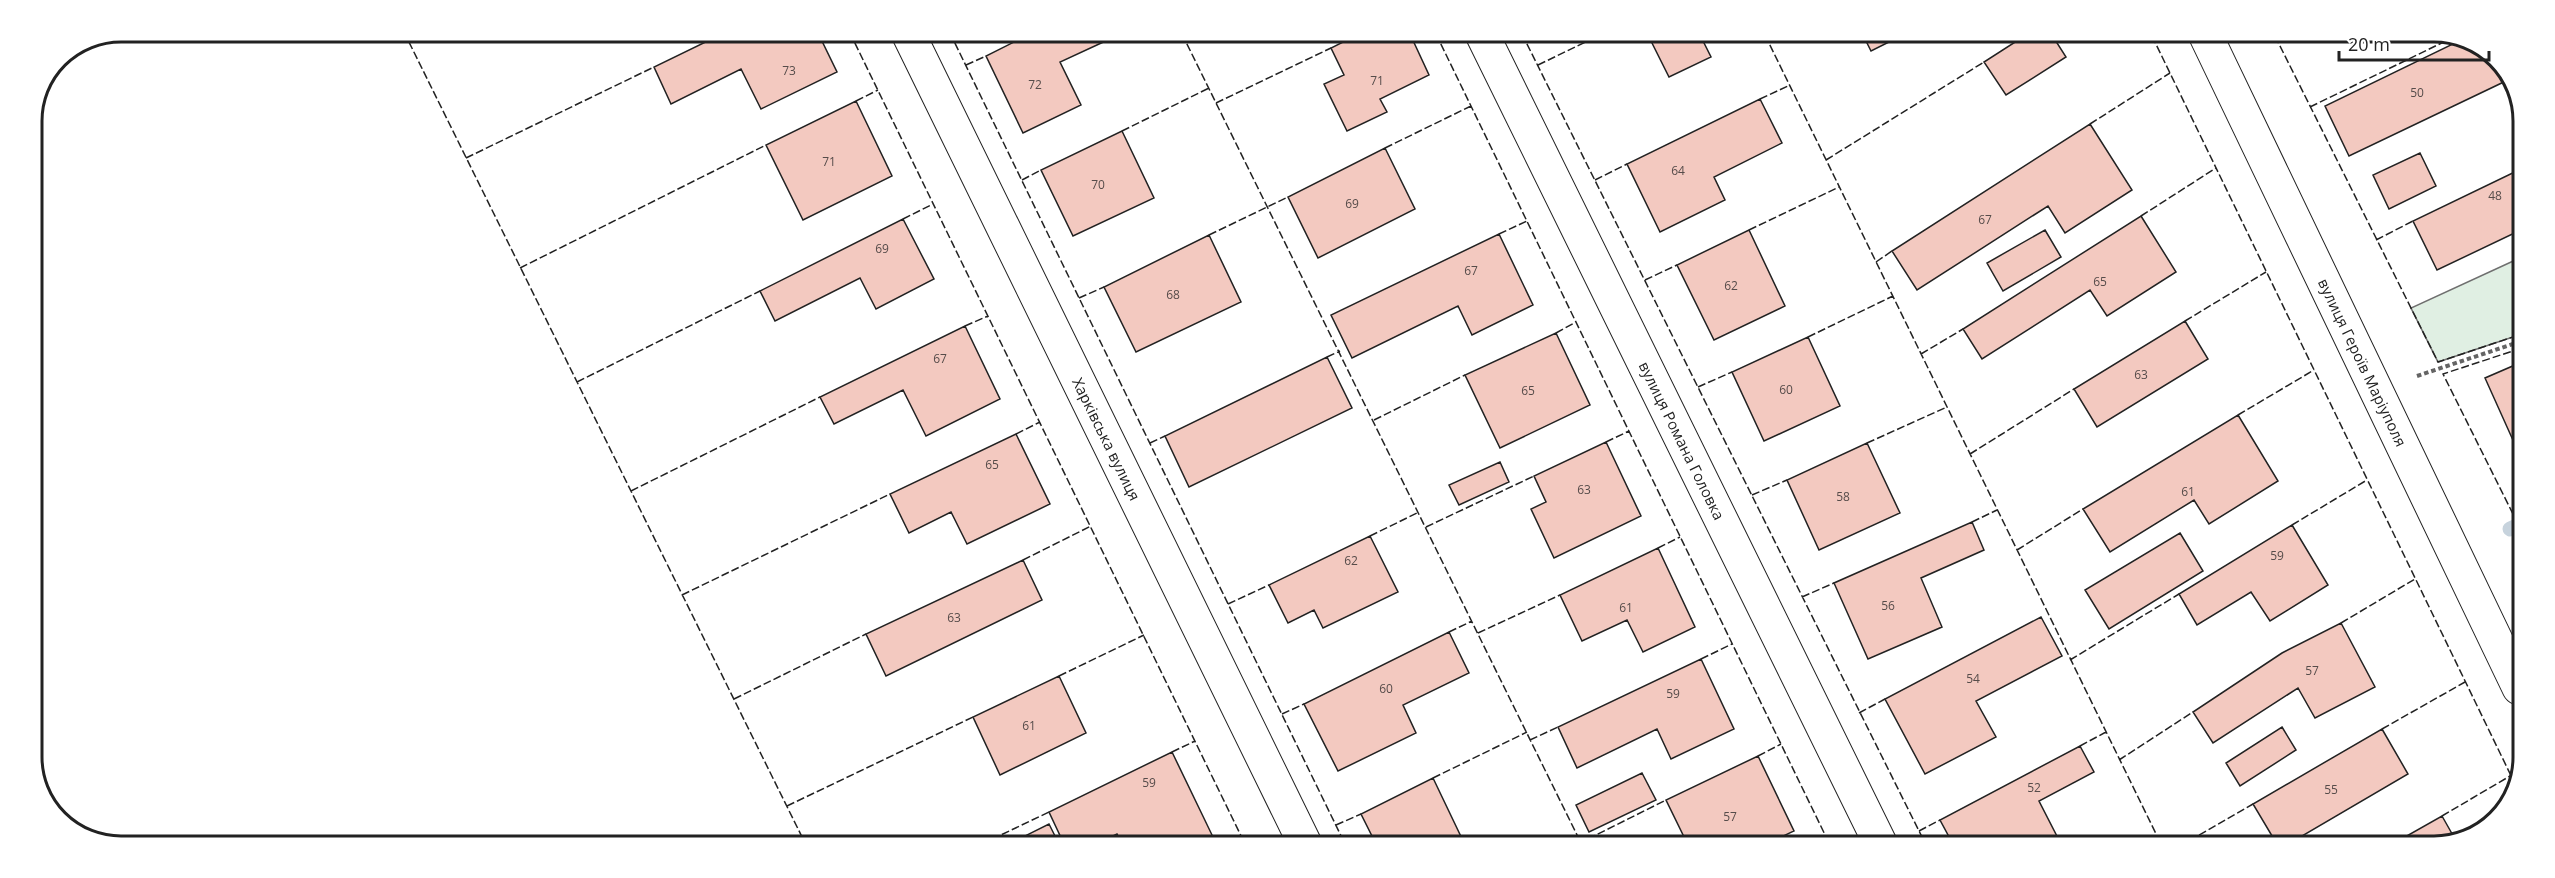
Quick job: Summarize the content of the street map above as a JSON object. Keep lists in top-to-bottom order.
{
  "streets": {
    "street": ["вулиця Героїв Маріуполя", "Харківська вулиця", "вулиця Романа Головка"]
  },
  "house_numbers": [
    "73",
    "71",
    "72",
    "50",
    "71",
    "64",
    "70",
    "48",
    "69",
    "67",
    "69",
    "67",
    "65",
    "62",
    "68",
    "67",
    "63",
    "60",
    "65",
    "65",
    "63",
    "61",
    "58",
    "59",
    "62",
    "56",
    "61",
    "63",
    "57",
    "54",
    "60",
    "59",
    "61",
    "59",
    "52",
    "55",
    "57"
  ],
  "scale_bar": "20 m"
}
